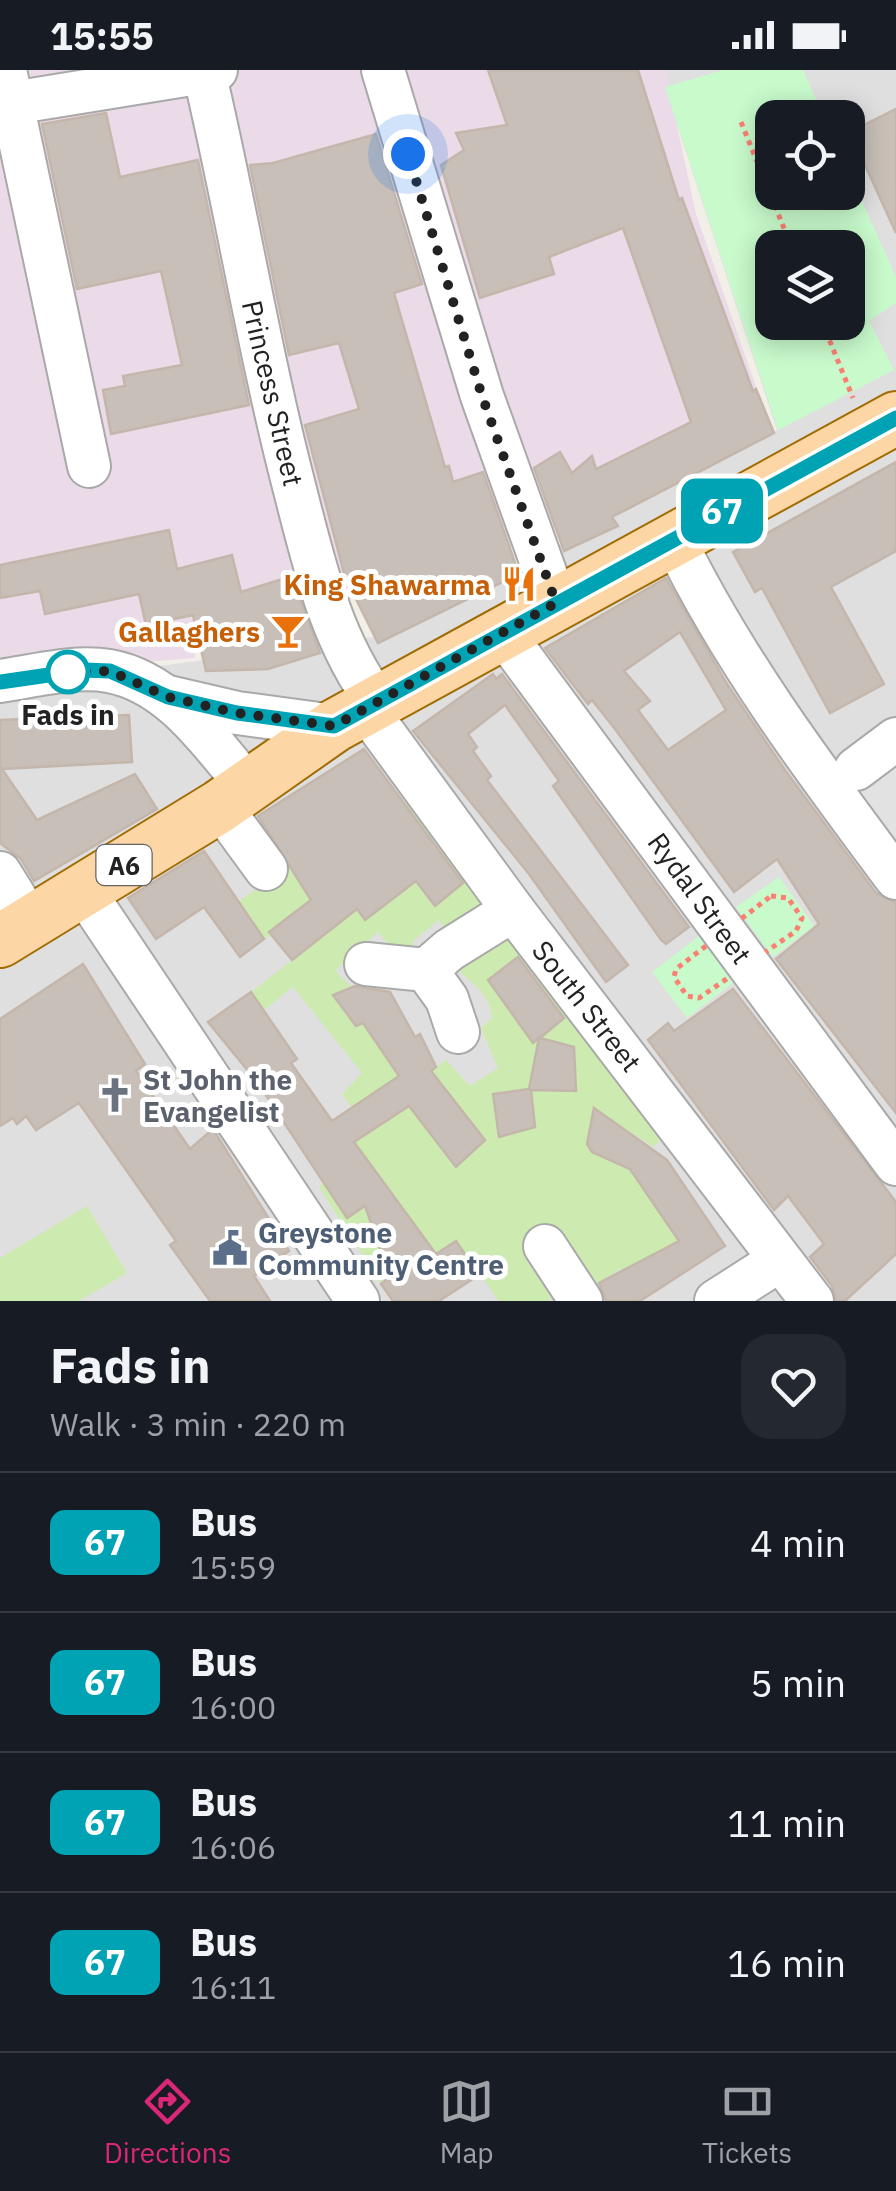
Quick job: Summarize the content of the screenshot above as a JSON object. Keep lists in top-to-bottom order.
{
  "streets": {
    "main road": ["A6"],
    "street": ["Princess Street", "Rydal Street", "South Street"]
  },
  "crossings": [
    ["Princess Street", "A6"],
    ["Princess Street", "South Street"],
    ["A6", "Rydal Street"],
    ["A6", "South Street"]
  ],
  "places": {
    "restaurant": ["King Shawarma"],
    "bar": ["Gallaghers"],
    "other": ["Fads in"],
    "church": ["St John the Evangelist"],
    "public building": ["Greystone Community Centre"]
  },
  "lines": ["bus line 67"],
  "page": {
    "status": "15:55",
    "on_map": "67",
    "heading": ["Fads in", "Walk · 3 min · 220 m"],
    "list": [
      {
        "mark": "67",
        "name": "Bus",
        "note": "15:59",
        "value": "4 min"
      },
      {
        "mark": "67",
        "name": "Bus",
        "note": "16:00",
        "value": "5 min"
      },
      {
        "mark": "67",
        "name": "Bus",
        "note": "16:06",
        "value": "11 min"
      },
      {
        "mark": "67",
        "name": "Bus",
        "note": "16:11",
        "value": "16 min"
      }
    ],
    "tabs": ["Directions", "Map", "Tickets"]
  }
}
